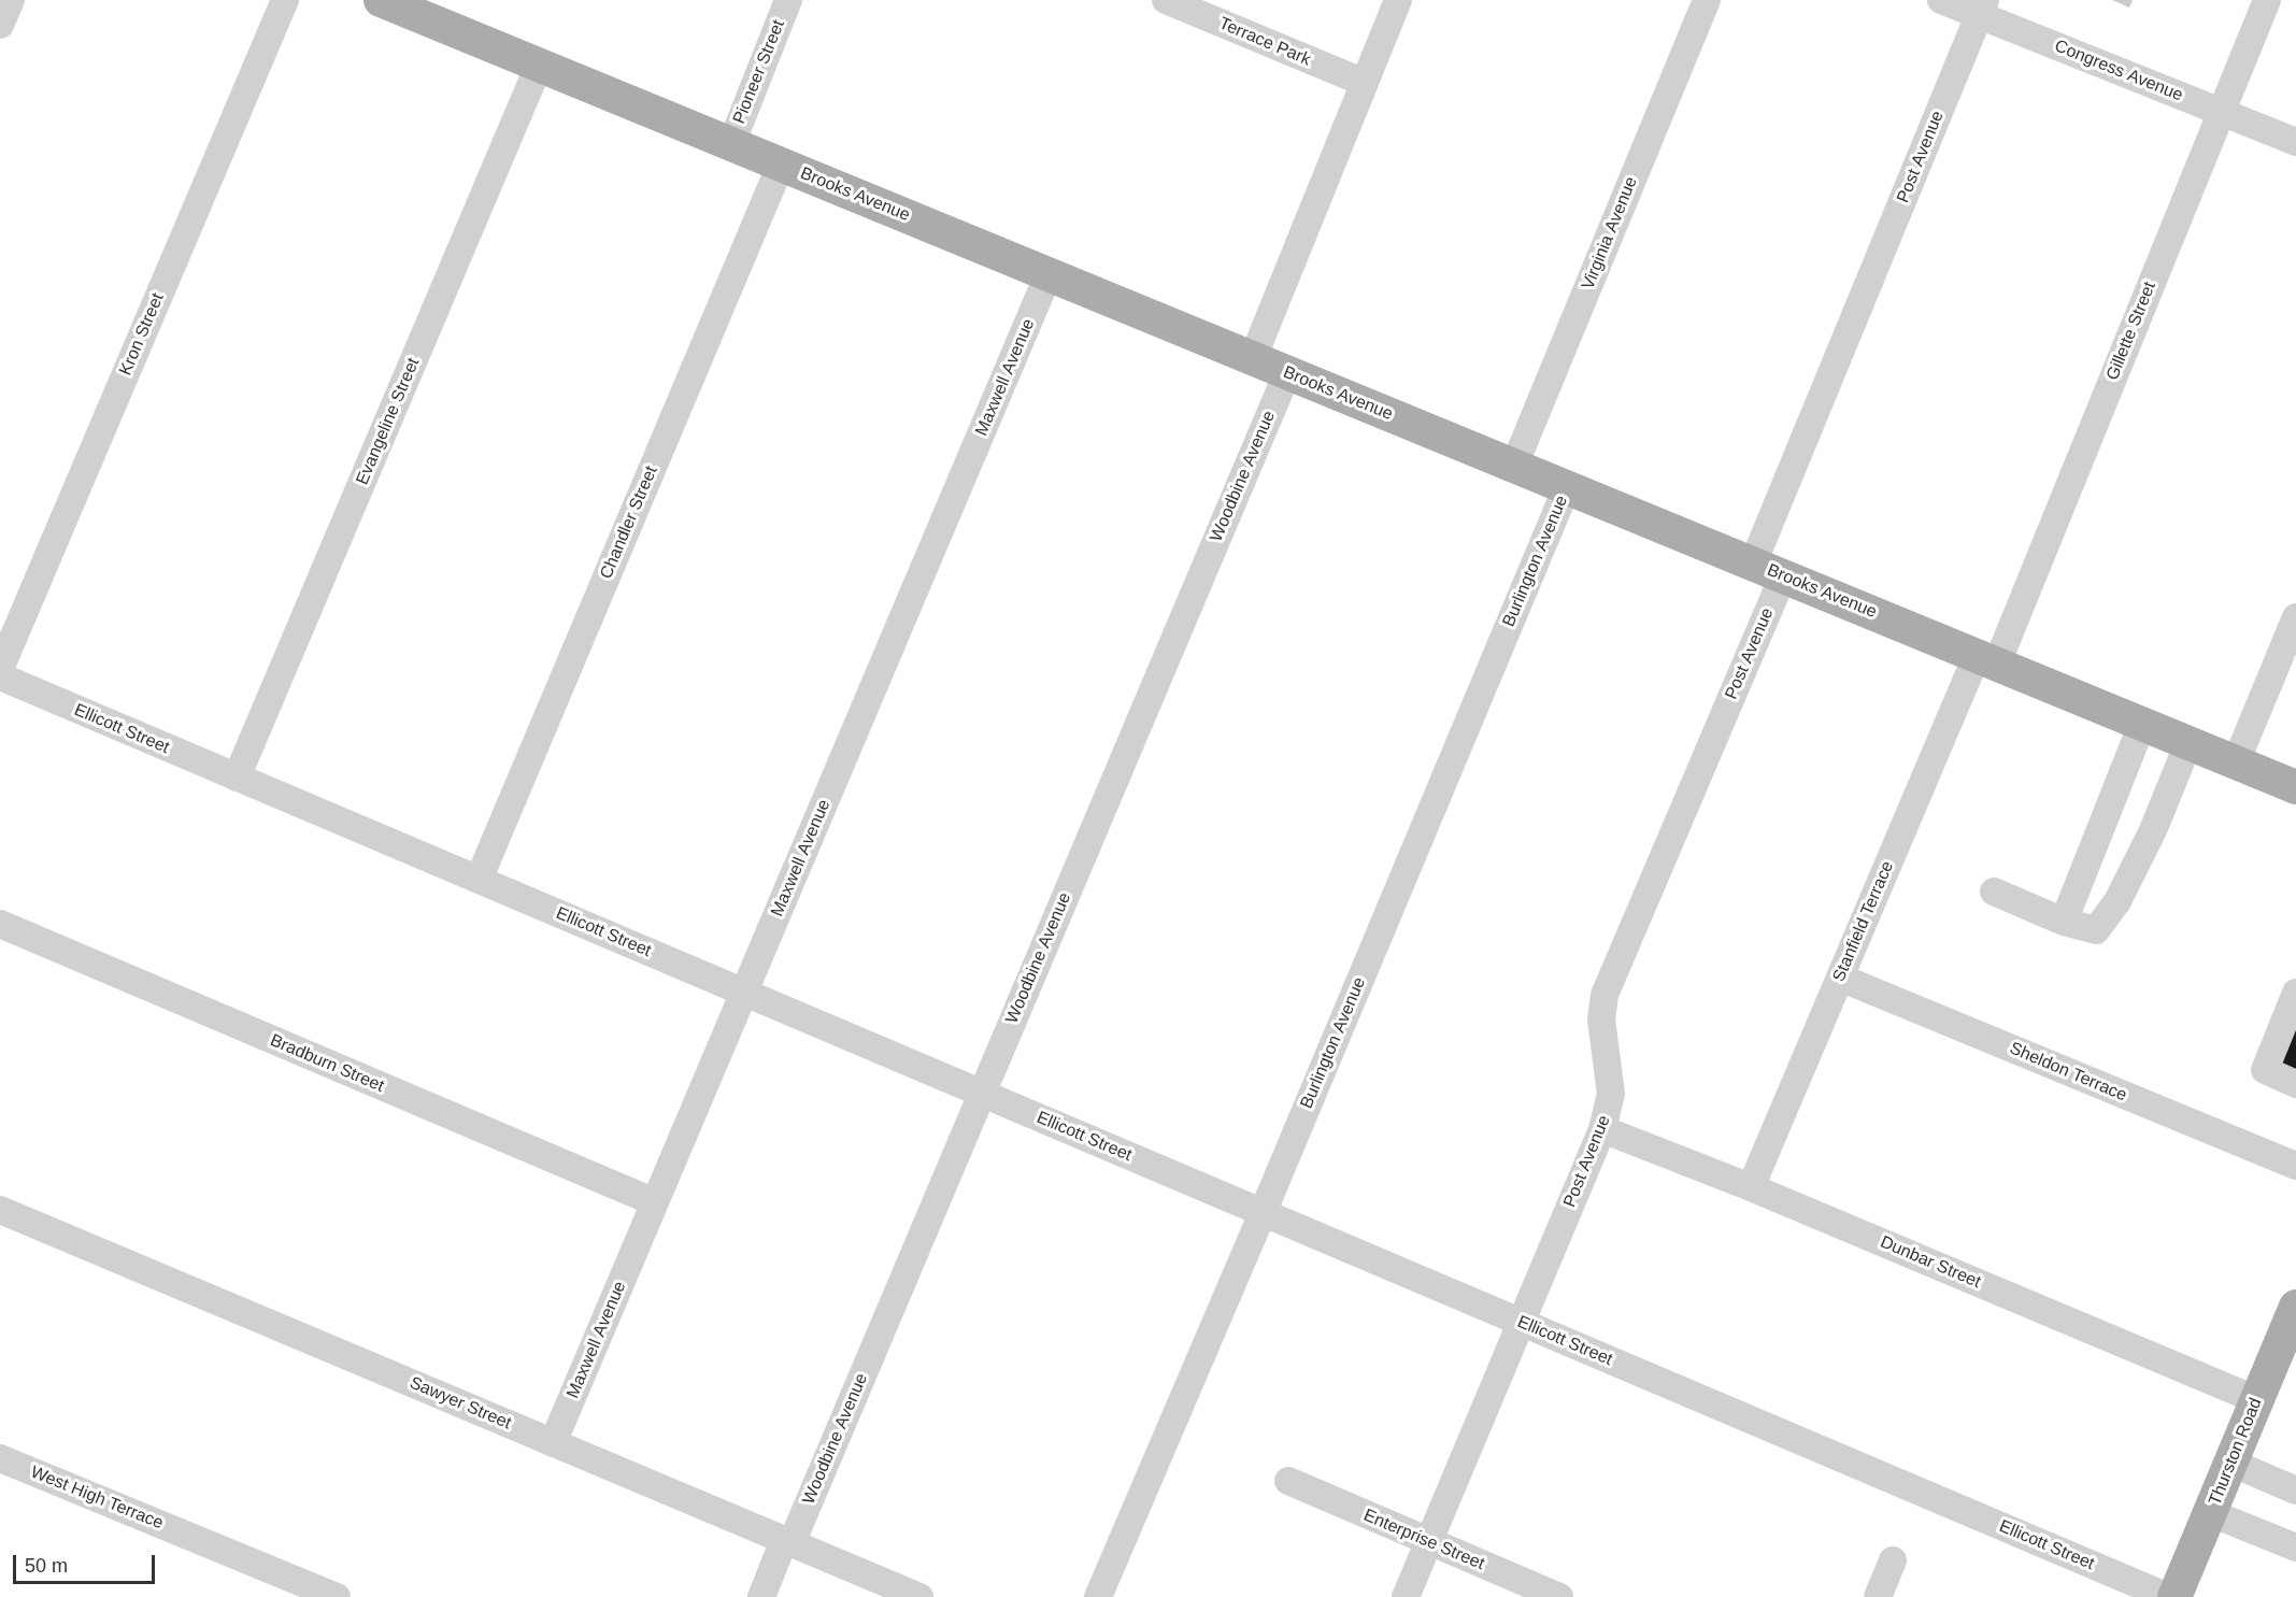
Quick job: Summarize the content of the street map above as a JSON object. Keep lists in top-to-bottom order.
{
  "streets": {
    "main road": ["Brooks Avenue", "Thurston Road"],
    "street": [
      "Terrace Park",
      "Congress Avenue",
      "Pioneer Street",
      "Post Avenue",
      "Virginia Avenue",
      "Gillette Street",
      "Kron Street",
      "Maxwell Avenue",
      "Evangeline Street",
      "Woodbine Avenue",
      "Chandler Street",
      "Burlington Avenue",
      "Ellicott Street",
      "Stanfield Terrace",
      "Bradburn Street",
      "Sheldon Terrace",
      "Dunbar Street",
      "Sawyer Street",
      "West High Terrace",
      "Enterprise Street"
    ]
  },
  "crossings": [
    ["Congress Avenue", "Post Avenue"],
    ["Congress Avenue", "Gillette Street"],
    ["Pioneer Street", "Brooks Avenue"],
    ["Post Avenue", "Brooks Avenue"],
    ["Post Avenue", "Ellicott Street"],
    ["Post Avenue", "Dunbar Street"],
    ["Post Avenue", "Enterprise Street"],
    ["Brooks Avenue", "Virginia Avenue"],
    ["Brooks Avenue", "Gillette Street"],
    ["Brooks Avenue", "Maxwell Avenue"],
    ["Brooks Avenue", "Evangeline Street"],
    ["Brooks Avenue", "Woodbine Avenue"],
    ["Brooks Avenue", "Chandler Street"],
    ["Brooks Avenue", "Burlington Avenue"],
    ["Brooks Avenue", "Stanfield Terrace"],
    ["Gillette Street", "Stanfield Terrace"],
    ["Maxwell Avenue", "Ellicott Street"],
    ["Maxwell Avenue", "Bradburn Street"],
    ["Maxwell Avenue", "Sawyer Street"],
    ["Evangeline Street", "Ellicott Street"],
    ["Woodbine Avenue", "Ellicott Street"],
    ["Woodbine Avenue", "Sawyer Street"],
    ["Chandler Street", "Ellicott Street"],
    ["Burlington Avenue", "Ellicott Street"],
    ["Stanfield Terrace", "Sheldon Terrace"],
    ["Stanfield Terrace", "Dunbar Street"],
    ["Dunbar Street", "Thurston Road"]
  ],
  "scale_bar": "50 m"
}
